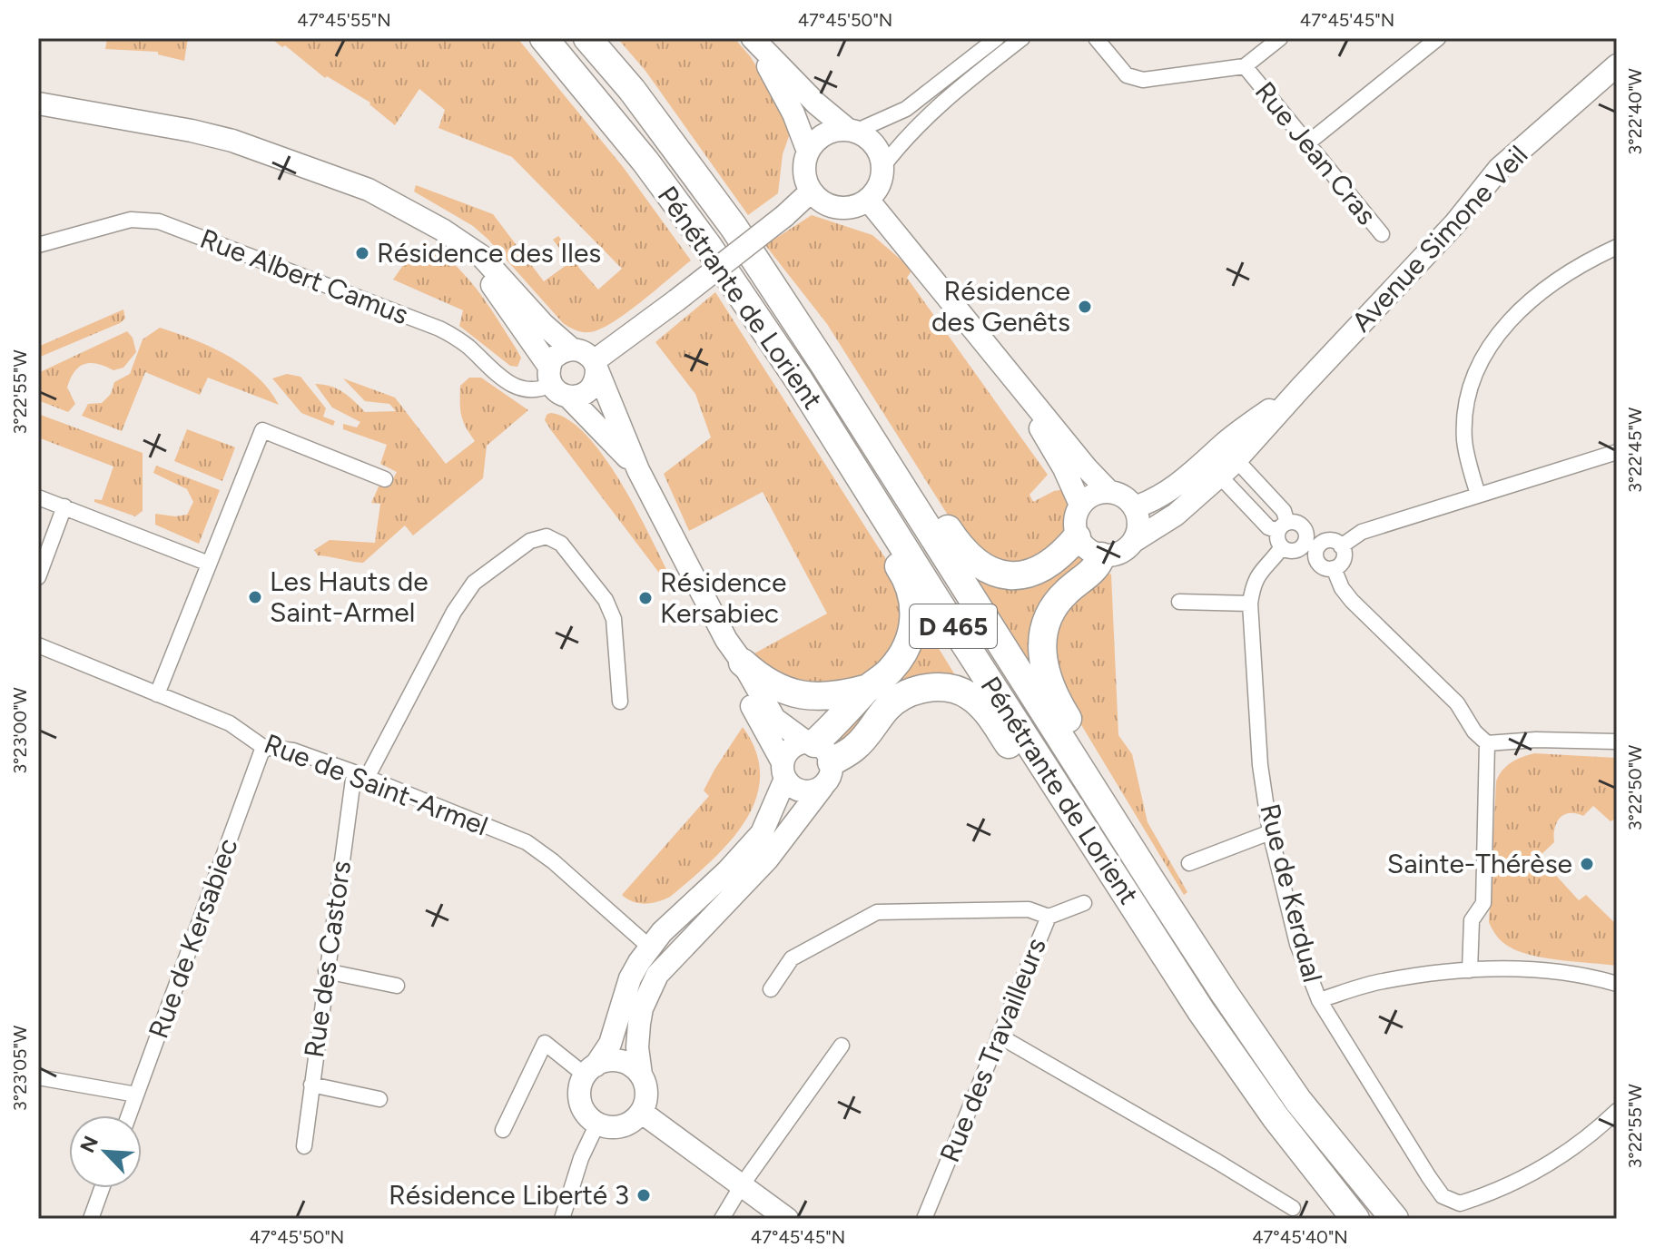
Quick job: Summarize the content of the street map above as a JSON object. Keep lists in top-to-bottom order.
{
  "streets": {
    "highway": ["Pénétrante de Lorient", "D 465"],
    "street": [
      "Rue Jean Cras",
      "Avenue Simone Veil",
      "Rue Albert Camus",
      "Rue de Saint-Armel",
      "Rue de Kerdual",
      "Rue de Kersabiec",
      "Rue des Castors",
      "Rue des Travailleurs"
    ]
  },
  "crossings": [
    ["Rue de Saint-Armel", "Rue de Kersabiec"],
    ["Rue de Saint-Armel", "Rue des Castors"]
  ],
  "places": [
    "Résidence des Iles",
    "Résidence des Genêts",
    "Les Hauts de Saint-Armel",
    "Résidence Kersabiec",
    "Sainte-Thérèse",
    "Résidence Liberté 3"
  ],
  "north": "top left",
  "coordinates": [
    "47°45'55\"N",
    "47°45'50\"N",
    "47°45'45\"N",
    "3°22'40\"W",
    "3°22'55\"W",
    "3°22'45\"W",
    "3°23'00\"W",
    "3°22'50\"W",
    "3°23'05\"W",
    "47°45'40\"N"
  ]
}
